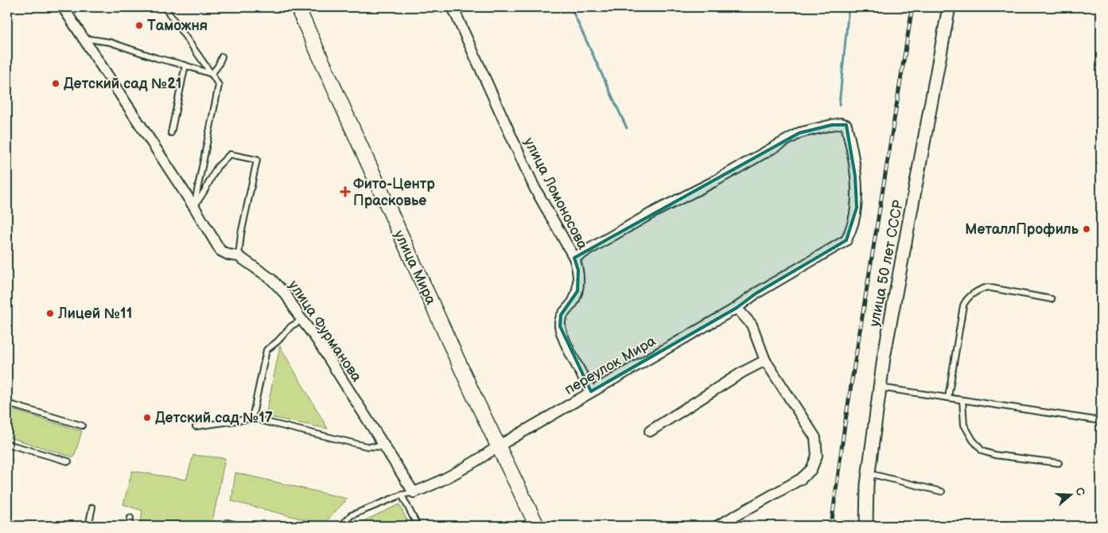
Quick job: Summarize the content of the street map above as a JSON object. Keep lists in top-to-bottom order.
{
  "streets": {
    "main road": ["улица Мира"],
    "street": [
      "улица Ломоносова",
      "улица 50 лет СССР",
      "улица Фурманова",
      "переулок Мира"
    ]
  },
  "crossings": [
    ["улица Ломоносова", "переулок Мира"],
    ["улица Мира", "переулок Мира"]
  ],
  "places": {
    "other": [
      "Таможня",
      "Детский сад №21",
      "МеталлПрофиль",
      "Лицей №11",
      "Детский сад №17"
    ],
    "health": ["Фито-Центр Прасковье"]
  },
  "north": "right"
}
